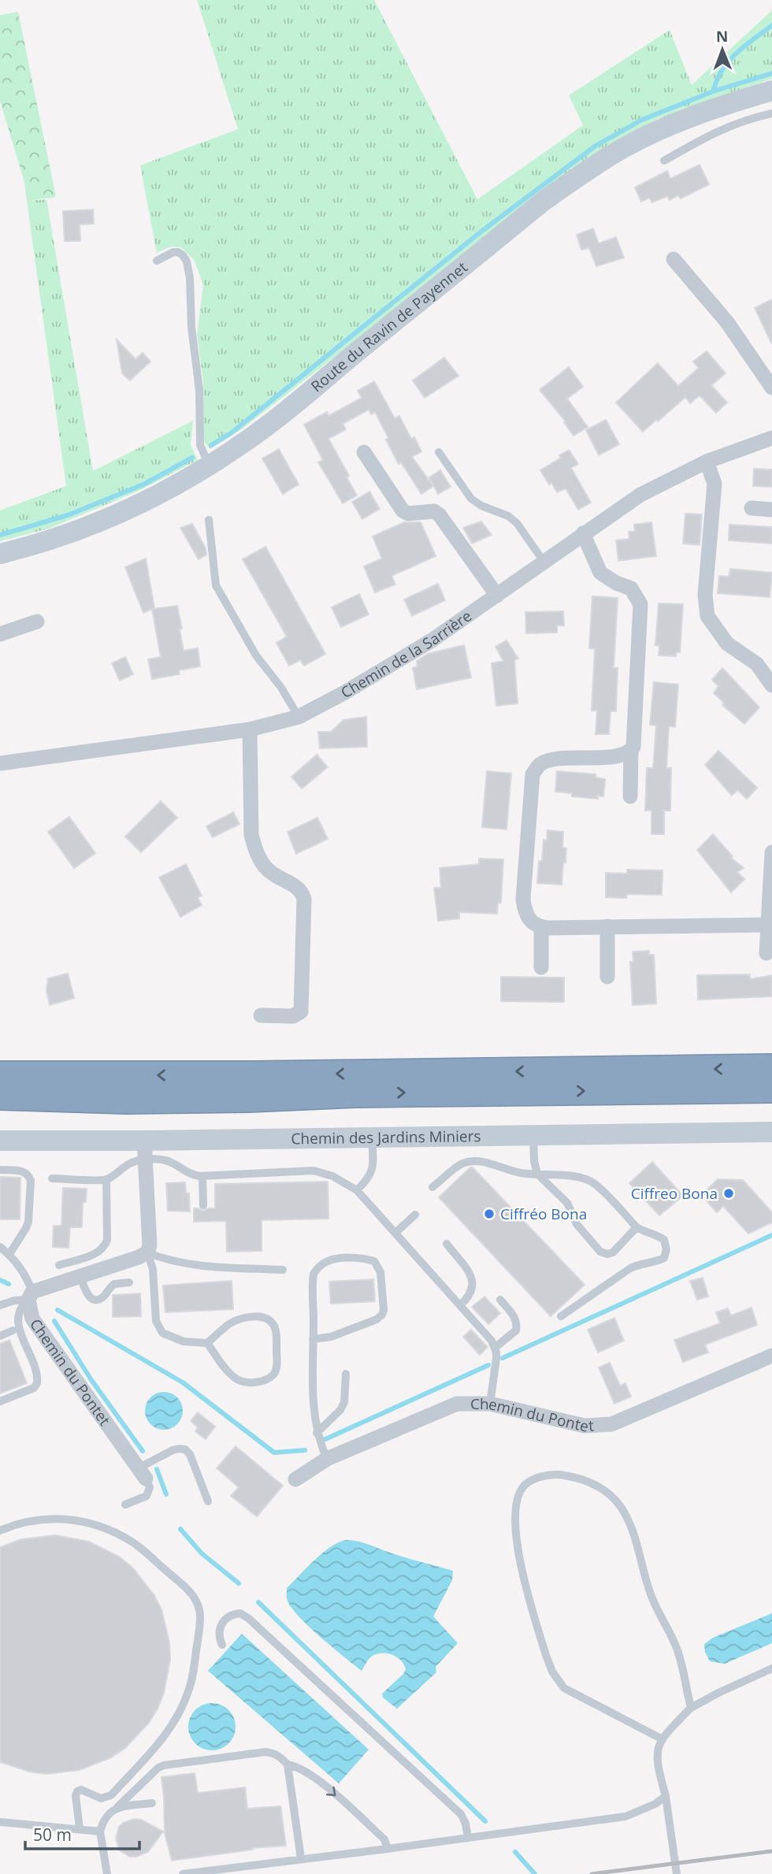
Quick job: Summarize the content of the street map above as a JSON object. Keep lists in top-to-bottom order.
{
  "streets": {
    "street": [
      "Route du Ravin de Payennet",
      "Chemin de la Sarrière",
      "Chemin des Jardins Miniers",
      "Chemin du Pontet"
    ]
  },
  "places": ["Ciffreo Bona", "Ciffréo Bona"],
  "scale_bar": "50 m",
  "north": "top"
}
